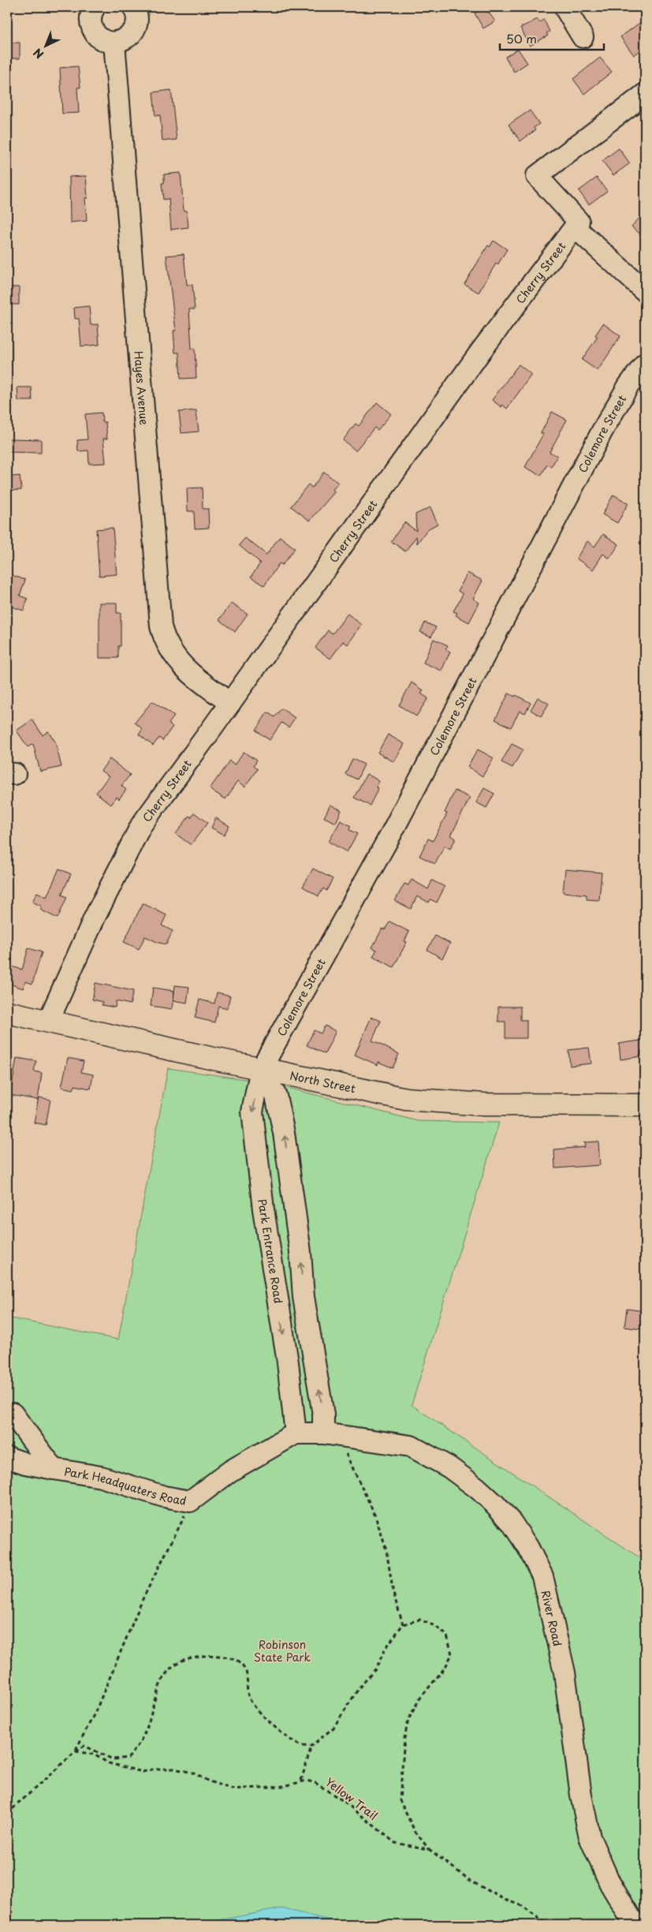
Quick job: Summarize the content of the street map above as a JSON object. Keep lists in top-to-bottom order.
{
  "streets": {
    "main road": ["North Street"],
    "street": [
      "Cherry Street",
      "Hayes Avenue",
      "Colemore Street",
      "Park Entrance Road",
      "Park Headquaters Road",
      "River Road"
    ],
    "path": ["Yellow Trail"]
  },
  "crossings": [
    ["Cherry Street", "Hayes Avenue"],
    ["Cherry Street", "North Street"],
    ["Colemore Street", "North Street"],
    ["Colemore Street", "Park Entrance Road"],
    ["North Street", "Park Entrance Road"],
    ["Park Entrance Road", "Park Headquaters Road"],
    ["Park Headquaters Road", "River Road"]
  ],
  "parks": ["Robinson State Park"],
  "scale_bar": "50 m",
  "north": "bottom left"
}
